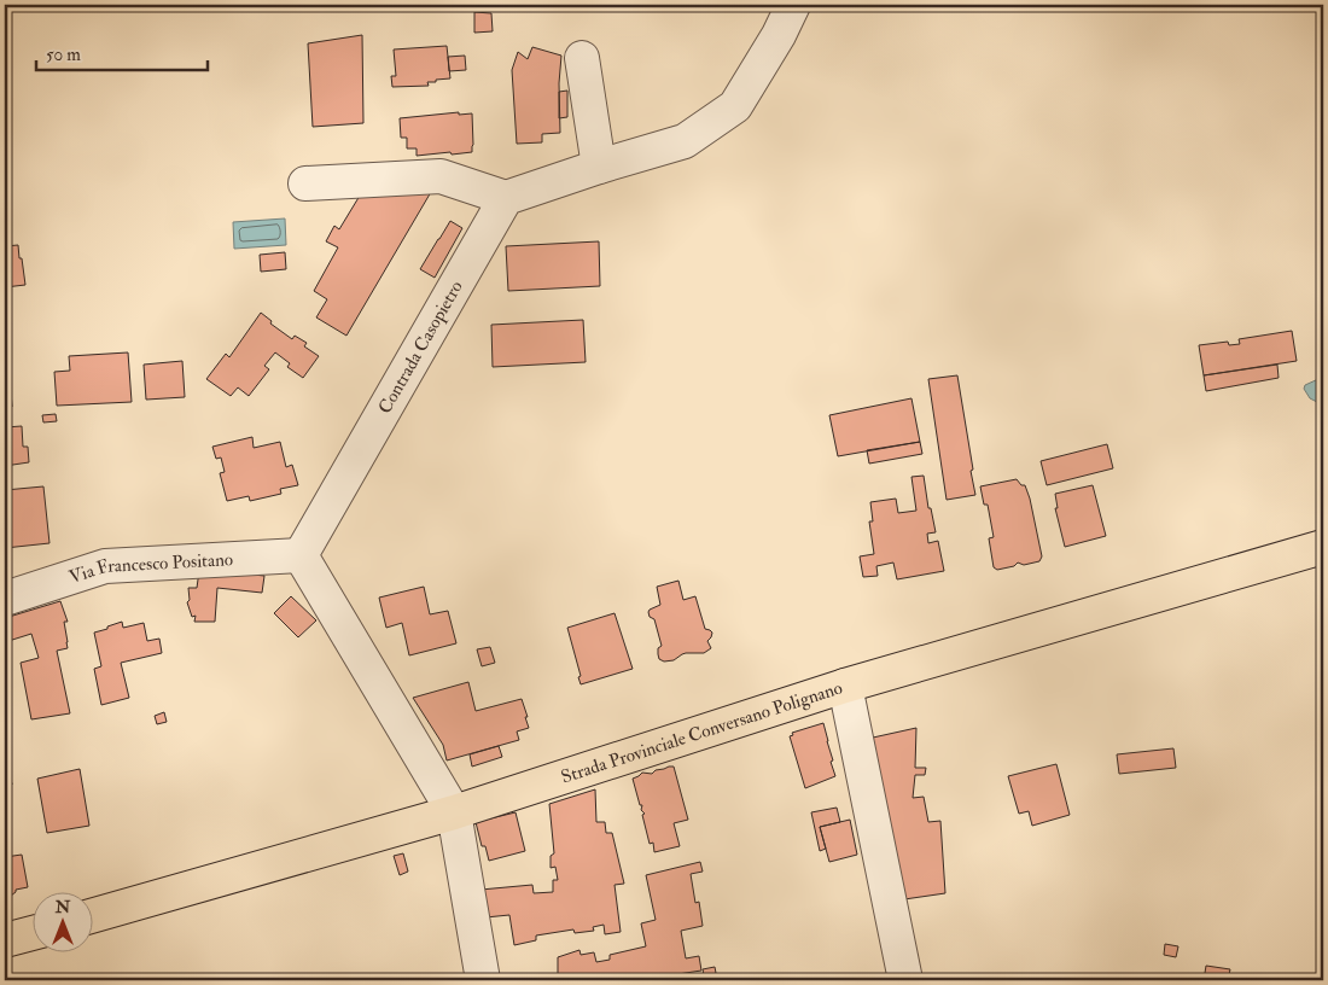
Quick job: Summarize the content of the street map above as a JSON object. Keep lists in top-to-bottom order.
{
  "streets": {
    "main road": ["Strada Provinciale Conversano Polignano"],
    "street": ["Contrada Casopietro", "Via Francesco Positano"]
  },
  "crossings": [
    ["Contrada Casopietro", "Via Francesco Positano"]
  ],
  "scale_bar": "50 m",
  "north": "top"
}
